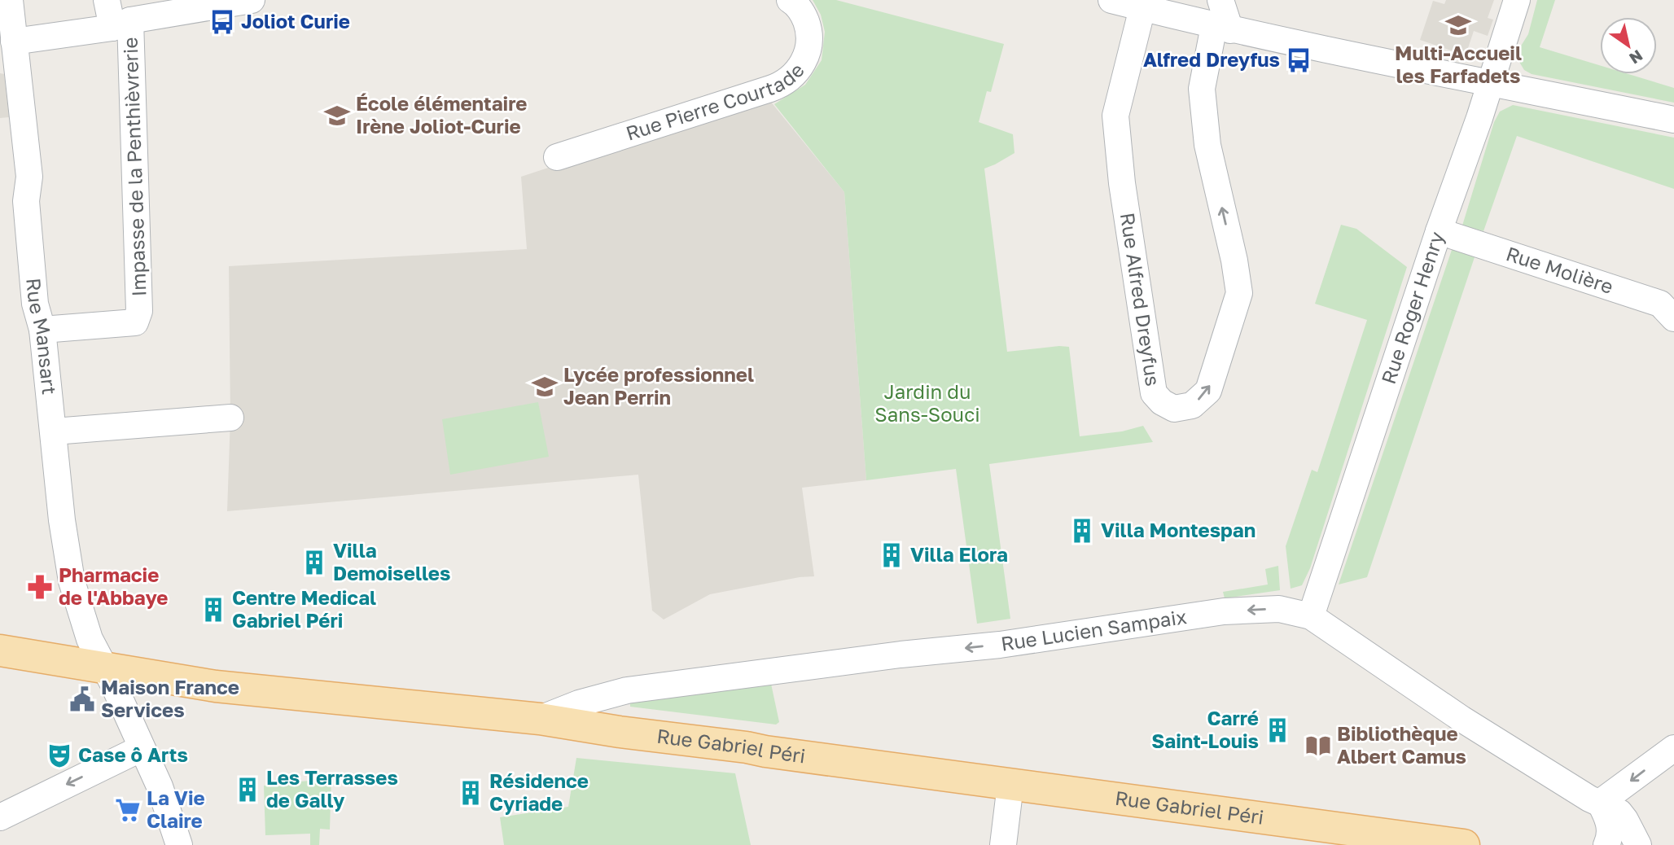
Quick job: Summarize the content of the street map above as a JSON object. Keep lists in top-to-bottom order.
{
  "streets": {
    "main road": ["Rue Gabriel Péri"],
    "street": [
      "Rue Pierre Courtade",
      "Impasse de la Penthièvrerie",
      "Rue Molière",
      "Rue Alfred Dreyfus",
      "Rue Roger Henry",
      "Rue Mansart",
      "Rue Lucien Sampaix"
    ]
  },
  "crossings": [
    ["Impasse de la Penthièvrerie", "Rue Mansart"],
    ["Rue Molière", "Rue Roger Henry"],
    ["Rue Roger Henry", "Rue Lucien Sampaix"],
    ["Rue Mansart", "Rue Gabriel Péri"],
    ["Rue Lucien Sampaix", "Rue Gabriel Péri"]
  ],
  "one_way": ["Rue Lucien Sampaix"],
  "parks": ["Jardin du Sans-Souci"],
  "places": {
    "bus stop": ["Joliot Curie", "Alfred Dreyfus"],
    "school or university": ["Multi-Accueil les Farfadets", "École élémentaire Irène Joliot-Curie", "Lycée professionnel Jean Perrin"],
    "building": [
      "Villa Montespan",
      "Villa Elora",
      "Villa Demoiselles",
      "Centre Medical Gabriel Péri",
      "Carré Saint-Louis",
      "Les Terrasses de Gally",
      "Résidence Cyriade"
    ],
    "pharmacy": ["Pharmacie de l'Abbaye"],
    "public building": ["Maison France Services"],
    "library": ["Bibliothèque Albert Camus"],
    "theatre": ["Case ô Arts"],
    "supermarket": ["La Vie Claire"]
  },
  "north": "bottom right"
}
